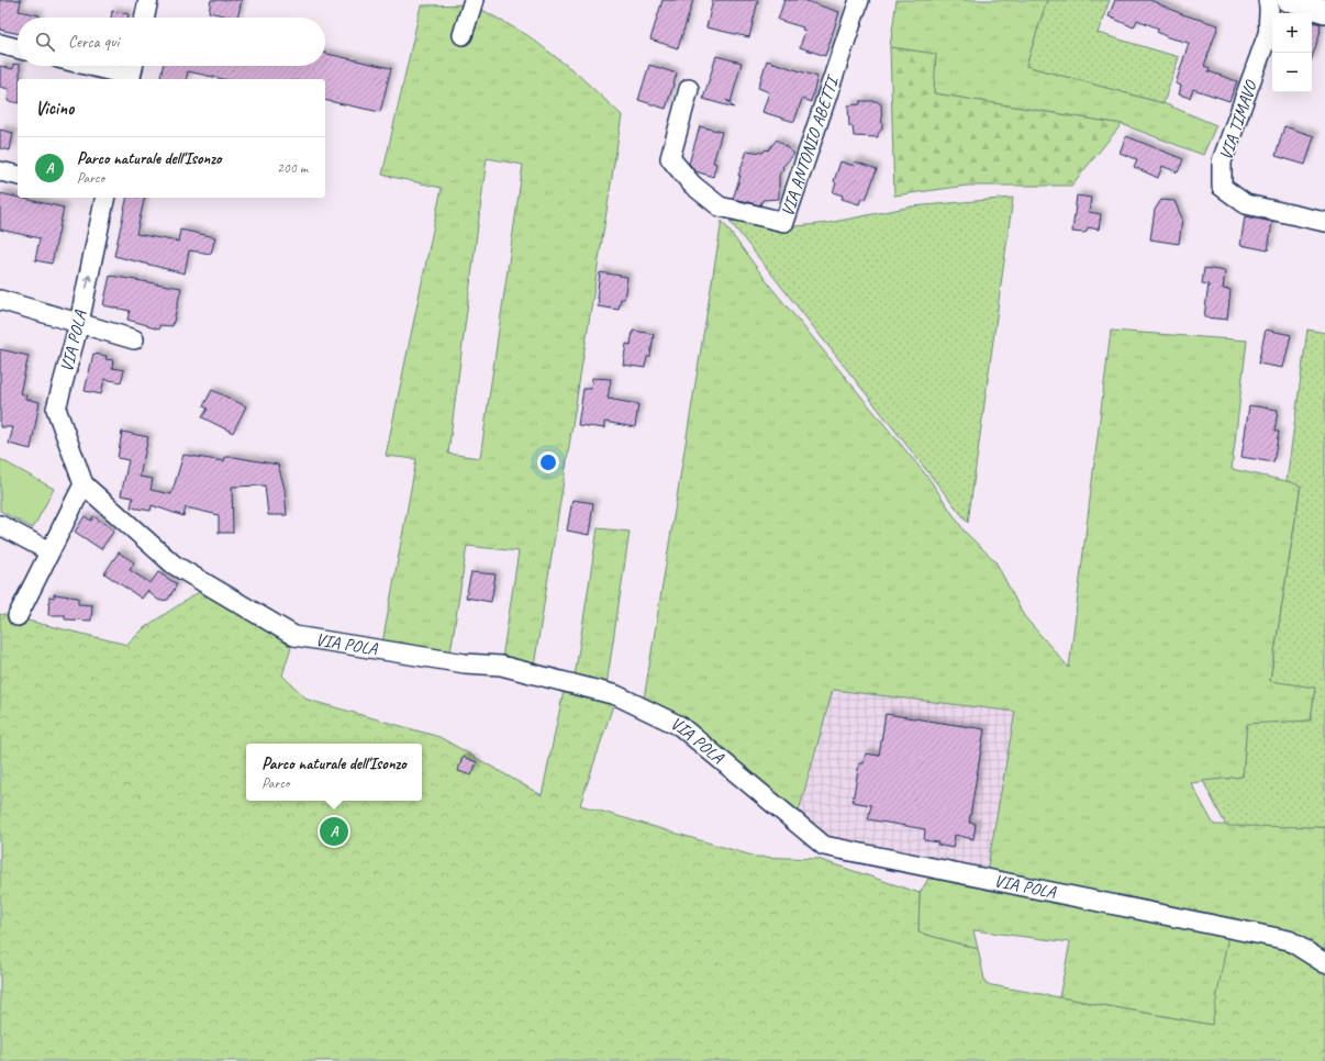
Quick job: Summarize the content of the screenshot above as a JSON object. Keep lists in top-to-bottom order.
{
  "streets": {
    "street": ["VIA TIMAVO", "VIA ANTONIO ABETTI", "VIA POLA"]
  },
  "page": {
    "map_buttons": ["+", "−"],
    "search": "Cerca qui",
    "heading": "Vicino",
    "list": [
      {
        "mark": "A",
        "name": "Parco naturale dell'Isonzo",
        "note": "Parco",
        "value": "200 m"
      }
    ],
    "popup": ["Parco naturale dell'Isonzo", "Parco"],
    "pins": "A"
  }
}
